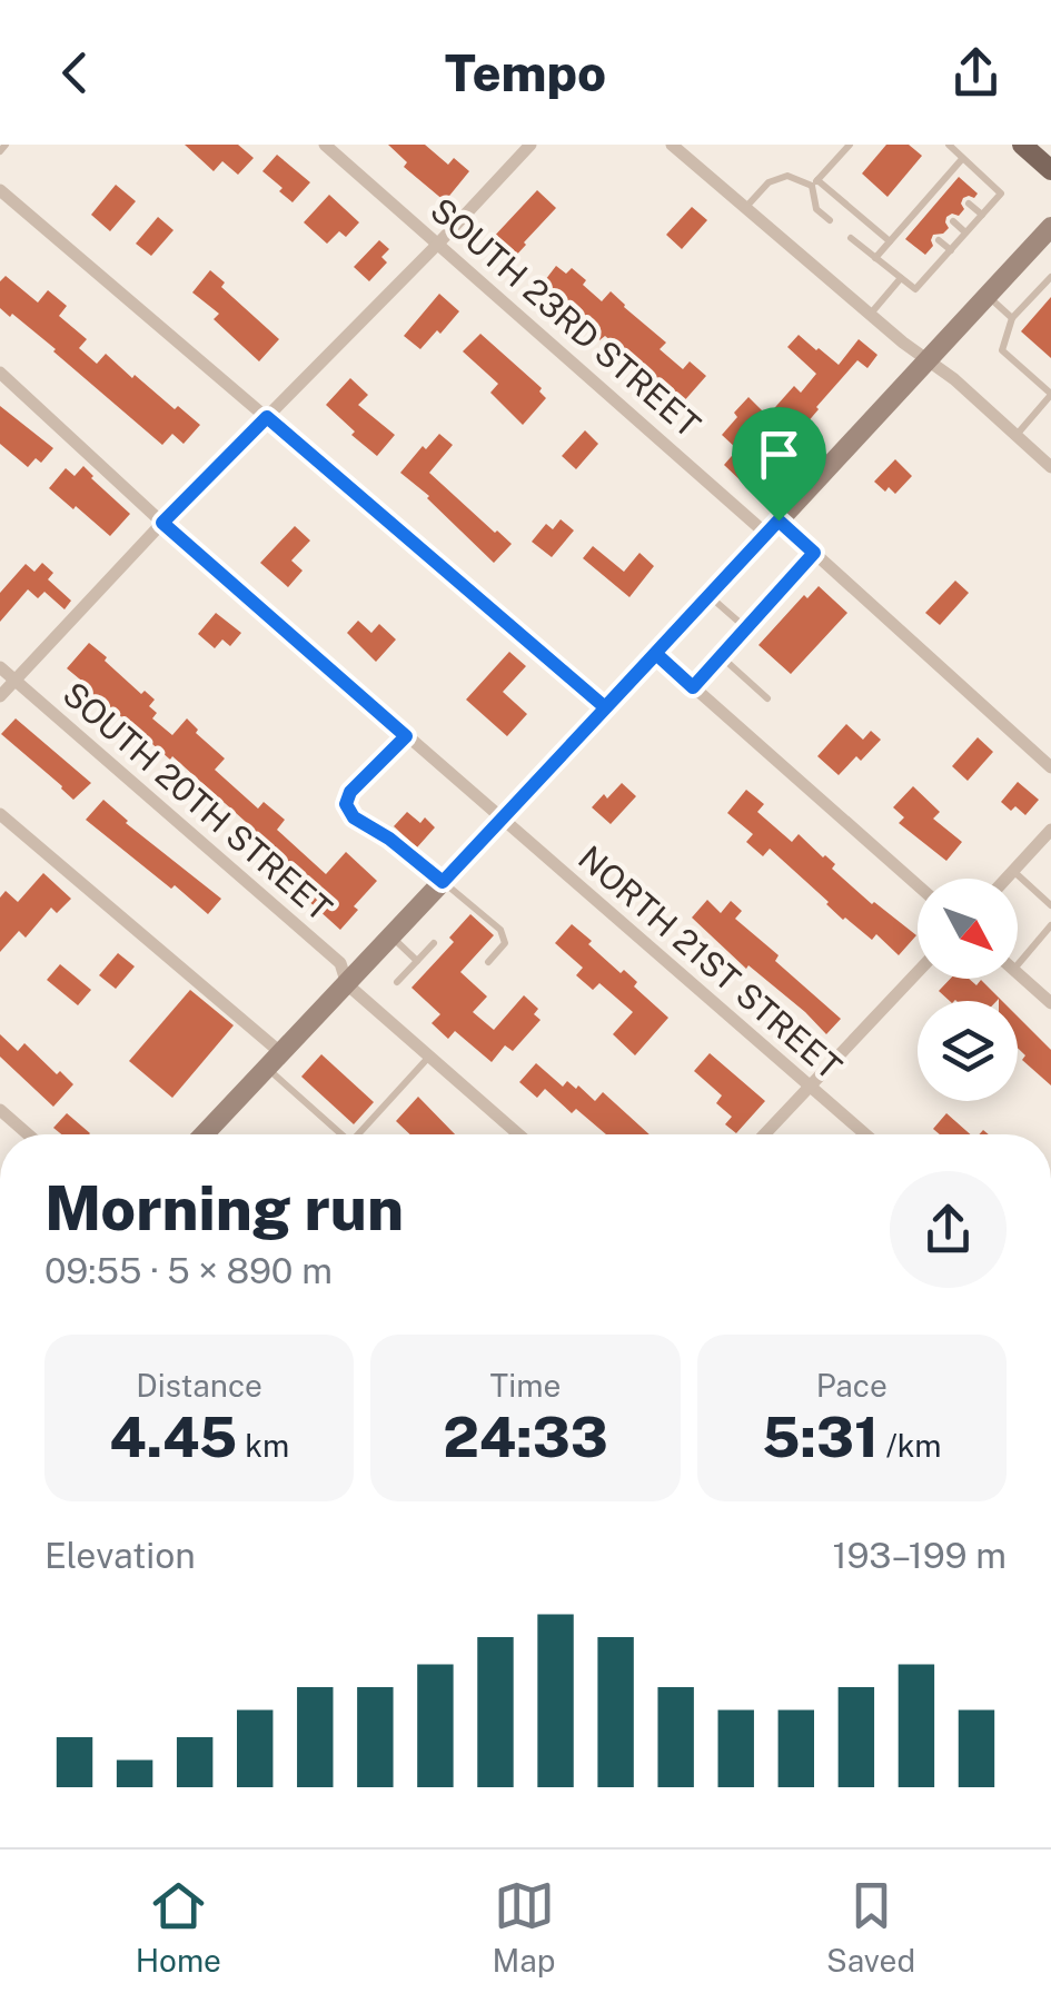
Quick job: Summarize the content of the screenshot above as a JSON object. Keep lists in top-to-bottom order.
{
  "streets": {
    "street": ["SOUTH 23RD STREET", "SOUTH 20TH STREET", "NORTH 21ST STREET"]
  },
  "north": "bottom right",
  "page": {
    "header": "Tempo",
    "heading": ["Morning run", "09:55 · 5 × 890 m"],
    "stats": [
      ["Distance", "4.45 km"],
      ["Time", "24:33"],
      ["Pace", "5:31 /km"]
    ],
    "chart": ["Elevation", "193–199 m"],
    "tabs": ["Home", "Map", "Saved"]
  }
}
